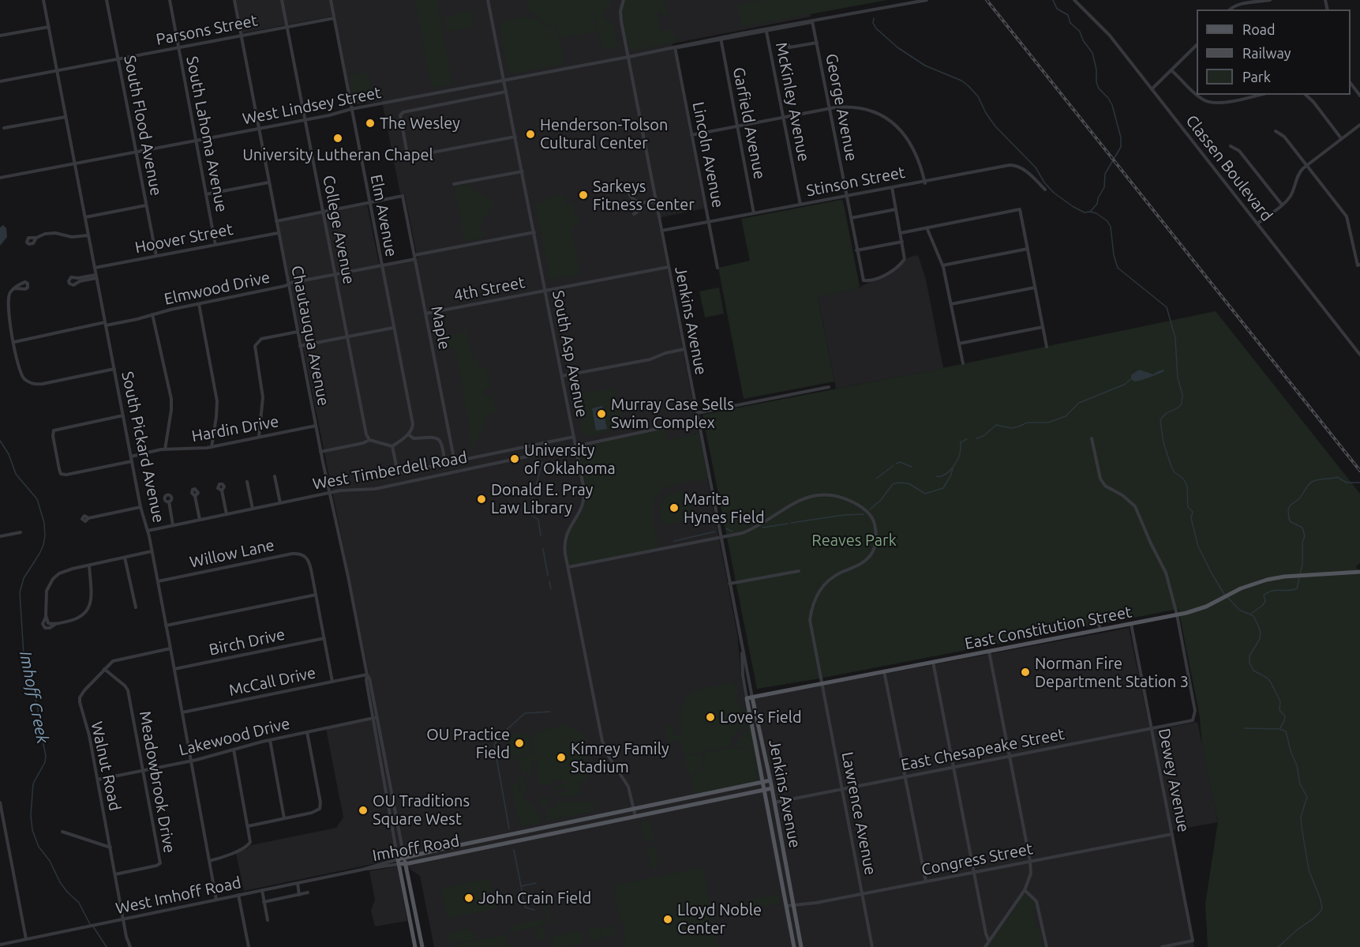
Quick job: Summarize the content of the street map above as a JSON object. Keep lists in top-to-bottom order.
{
  "streets": {
    "main road": [
      "Jenkins Avenue",
      "Chautauqua Avenue",
      "East Constitution Street",
      "Imhoff Road"
    ],
    "street": [
      "Parsons Street",
      "McKinley Avenue",
      "West Lindsey Street",
      "George Avenue",
      "Garfield Avenue",
      "South Flood Avenue",
      "South Lahoma Avenue",
      "Lincoln Avenue",
      "Classen Boulevard",
      "Stinson Street",
      "Elm Avenue",
      "College Avenue",
      "Hoover Street",
      "Elmwood Drive",
      "4th Street",
      "Maple",
      "South Asp Avenue",
      "Hardin Drive",
      "South Pickard Avenue",
      "West Timberdell Road",
      "Willow Lane",
      "Birch Drive",
      "McCall Drive",
      "Lakewood Drive",
      "East Chesapeake Street",
      "Walnut Road",
      "Dewey Avenue",
      "Meadowbrook Drive",
      "Lawrence Avenue",
      "Congress Street",
      "West Imhoff Road"
    ]
  },
  "crossings": [
    ["Parsons Street", "South Flood Avenue"],
    ["Parsons Street", "South Lahoma Avenue"],
    ["Parsons Street", "Elm Avenue"],
    ["Parsons Street", "College Avenue"],
    ["Parsons Street", "Chautauqua Avenue"],
    ["Parsons Street", "South Pickard Avenue"],
    ["McKinley Avenue", "Stinson Street"],
    ["West Lindsey Street", "Garfield Avenue"],
    ["West Lindsey Street", "South Flood Avenue"],
    ["West Lindsey Street", "South Lahoma Avenue"],
    ["West Lindsey Street", "Lincoln Avenue"],
    ["West Lindsey Street", "Elm Avenue"],
    ["West Lindsey Street", "College Avenue"],
    ["West Lindsey Street", "Jenkins Avenue"],
    ["West Lindsey Street", "Chautauqua Avenue"],
    ["West Lindsey Street", "South Asp Avenue"],
    ["West Lindsey Street", "South Pickard Avenue"],
    ["George Avenue", "Stinson Street"],
    ["Garfield Avenue", "Stinson Street"],
    ["South Flood Avenue", "Hoover Street"],
    ["South Lahoma Avenue", "Hoover Street"],
    ["Lincoln Avenue", "Stinson Street"],
    ["Stinson Street", "Jenkins Avenue"],
    ["Elm Avenue", "Elmwood Drive"],
    ["Elm Avenue", "Maple"],
    ["College Avenue", "Elmwood Drive"],
    ["Hoover Street", "Chautauqua Avenue"],
    ["Hoover Street", "South Pickard Avenue"],
    ["Elmwood Drive", "Maple"],
    ["Elmwood Drive", "Chautauqua Avenue"],
    ["Elmwood Drive", "South Asp Avenue"],
    ["Elmwood Drive", "South Pickard Avenue"],
    ["4th Street", "Jenkins Avenue"],
    ["4th Street", "Maple"],
    ["4th Street", "South Asp Avenue"],
    ["Jenkins Avenue", "West Timberdell Road"],
    ["Jenkins Avenue", "East Constitution Street"],
    ["Jenkins Avenue", "East Chesapeake Street"],
    ["Jenkins Avenue", "Lawrence Avenue"],
    ["Jenkins Avenue", "Imhoff Road"],
    ["Jenkins Avenue", "Congress Street"],
    ["Maple", "South Asp Avenue"],
    ["Chautauqua Avenue", "Hardin Drive"],
    ["Chautauqua Avenue", "West Timberdell Road"],
    ["Chautauqua Avenue", "McCall Drive"],
    ["Chautauqua Avenue", "Lakewood Drive"],
    ["Chautauqua Avenue", "Imhoff Road"],
    ["South Asp Avenue", "West Timberdell Road"],
    ["South Asp Avenue", "Lawrence Avenue"],
    ["South Asp Avenue", "Imhoff Road"],
    ["Hardin Drive", "South Pickard Avenue"],
    ["South Pickard Avenue", "West Timberdell Road"],
    ["South Pickard Avenue", "Willow Lane"],
    ["South Pickard Avenue", "Birch Drive"],
    ["South Pickard Avenue", "McCall Drive"],
    ["South Pickard Avenue", "Lakewood Drive"],
    ["South Pickard Avenue", "Walnut Road"],
    ["South Pickard Avenue", "West Imhoff Road"],
    ["East Constitution Street", "East Chesapeake Street"],
    ["East Constitution Street", "Dewey Avenue"],
    ["East Constitution Street", "Lawrence Avenue"],
    ["Lakewood Drive", "Walnut Road"],
    ["Lakewood Drive", "Meadowbrook Drive"],
    ["East Chesapeake Street", "Dewey Avenue"],
    ["East Chesapeake Street", "Lawrence Avenue"],
    ["Walnut Road", "Meadowbrook Drive"],
    ["Walnut Road", "West Imhoff Road"],
    ["Dewey Avenue", "Congress Street"],
    ["Lawrence Avenue", "Congress Street"],
    ["Imhoff Road", "West Imhoff Road"]
  ],
  "water": ["Imhoff Creek"],
  "parks": ["Reaves Park"],
  "places": [
    "The Wesley",
    "Henderson-Tolson Cultural Center",
    "University Lutheran Chapel",
    "Sarkeys Fitness Center",
    "Murray Case Sells Swim Complex",
    "University of Oklahoma",
    "Donald E. Pray Law Library",
    "Marita Hynes Field",
    "Norman Fire Department Station 3",
    "Love's Field",
    "OU Practice Field",
    "Kimrey Family Stadium",
    "OU Traditions Square West",
    "John Crain Field",
    "Lloyd Noble Center"
  ],
  "legend": ["Road", "Railway", "Park"]
}
